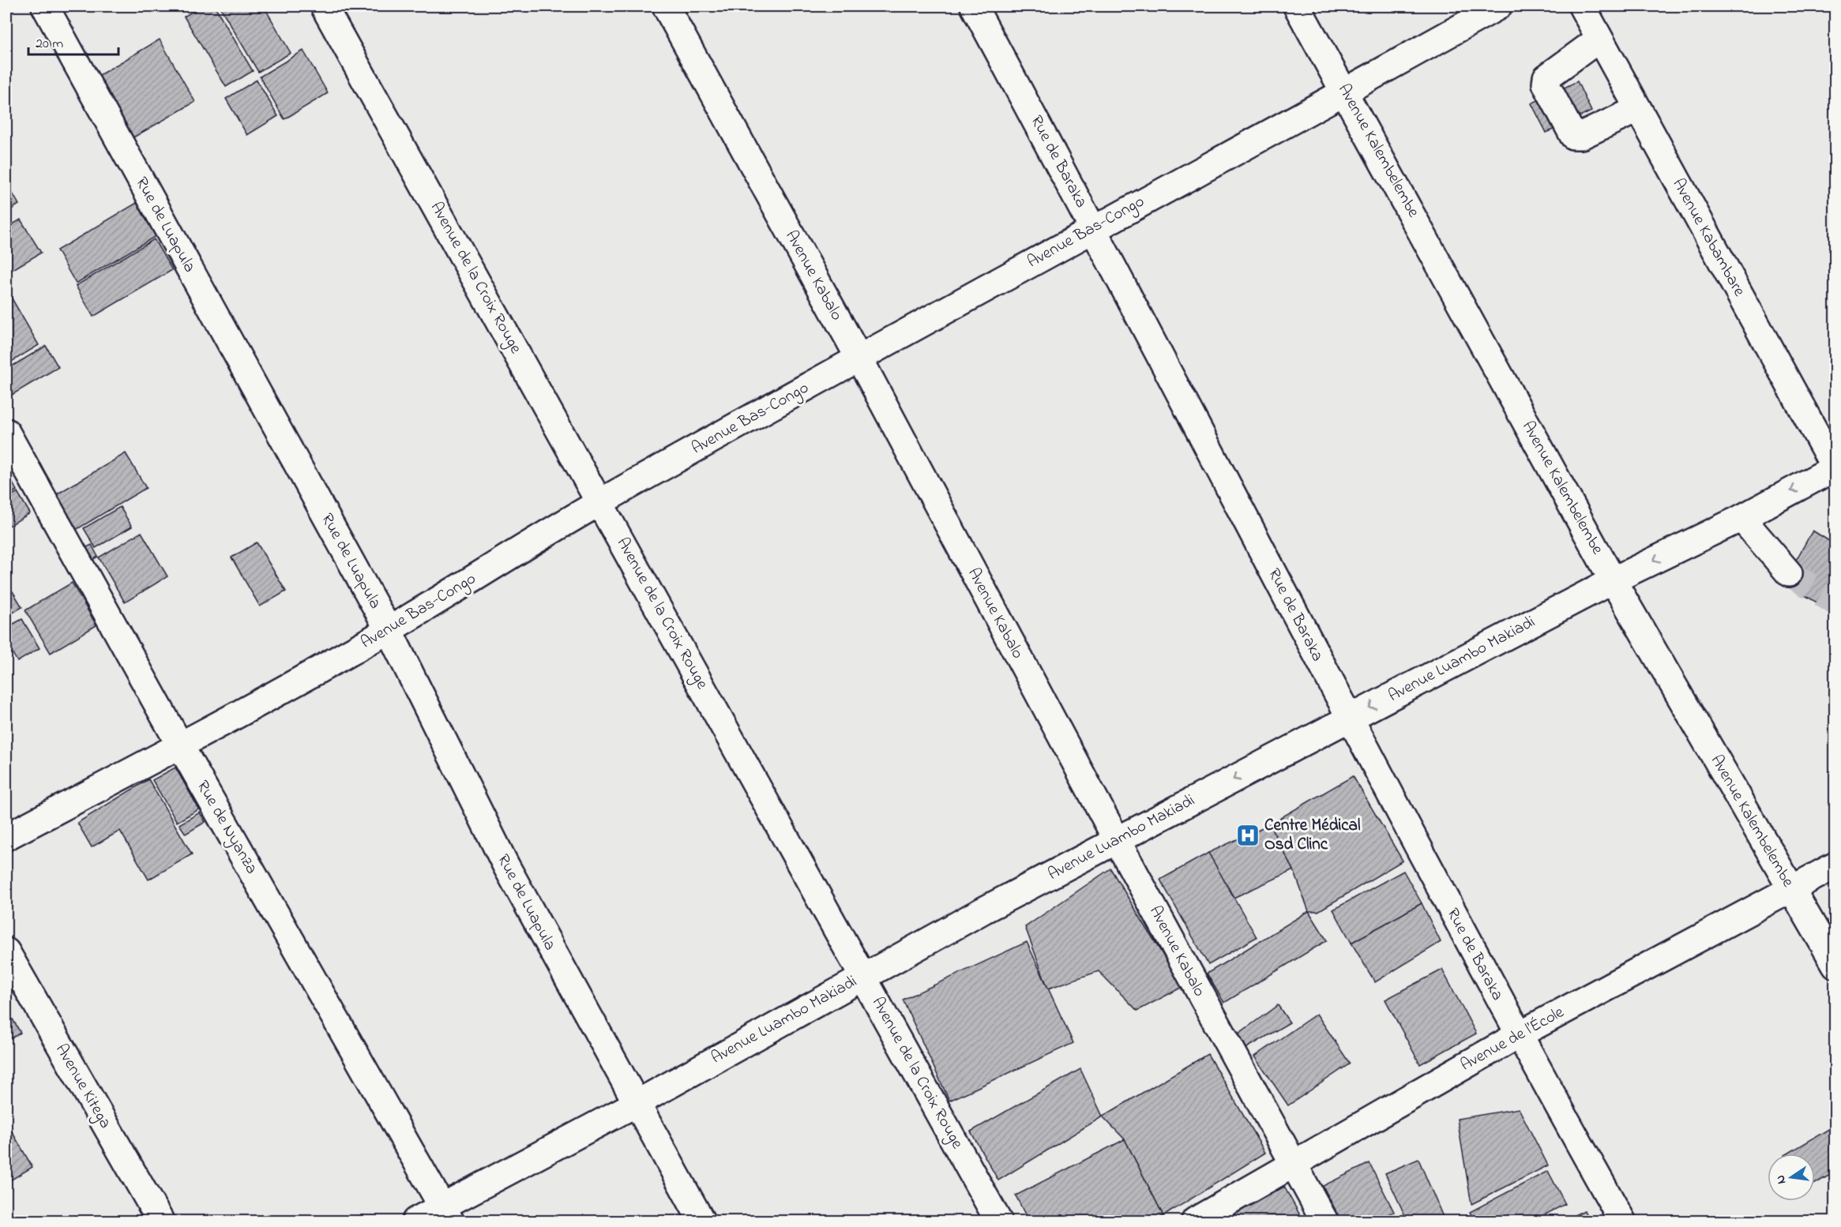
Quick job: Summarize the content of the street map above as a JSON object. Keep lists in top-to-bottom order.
{
  "streets": {
    "street": [
      "Avenue Kalembelembe",
      "Rue de Baraka",
      "Rue de Luapula",
      "Avenue Bas-Congo",
      "Avenue Kabambare",
      "Avenue Kabalo",
      "Avenue de la Croix Rouge",
      "Avenue Luambo Makiadi",
      "Rue de Nyanza",
      "Avenue de l’École",
      "Avenue Kitega"
    ]
  },
  "crossings": [
    ["Avenue Kalembelembe", "Avenue Bas-Congo"],
    ["Avenue Kalembelembe", "Avenue Luambo Makiadi"],
    ["Avenue Kalembelembe", "Avenue de l’École"],
    ["Rue de Baraka", "Avenue Bas-Congo"],
    ["Rue de Baraka", "Avenue Luambo Makiadi"],
    ["Rue de Baraka", "Avenue de l’École"],
    ["Rue de Luapula", "Avenue Bas-Congo"],
    ["Rue de Luapula", "Avenue Luambo Makiadi"],
    ["Avenue Bas-Congo", "Avenue Kabalo"],
    ["Avenue Bas-Congo", "Avenue de la Croix Rouge"],
    ["Avenue Bas-Congo", "Rue de Nyanza"],
    ["Avenue Kabambare", "Avenue Luambo Makiadi"],
    ["Avenue Kabalo", "Avenue Luambo Makiadi"],
    ["Avenue Kabalo", "Avenue de l’École"],
    ["Avenue de la Croix Rouge", "Avenue Luambo Makiadi"],
    ["Avenue Luambo Makiadi", "Rue de Nyanza"]
  ],
  "one_way": ["Avenue Luambo Makiadi"],
  "places": {
    "hospital": ["Centre Médical Osd Clinc"]
  },
  "scale_bar": "20 m",
  "north": "left"
}
